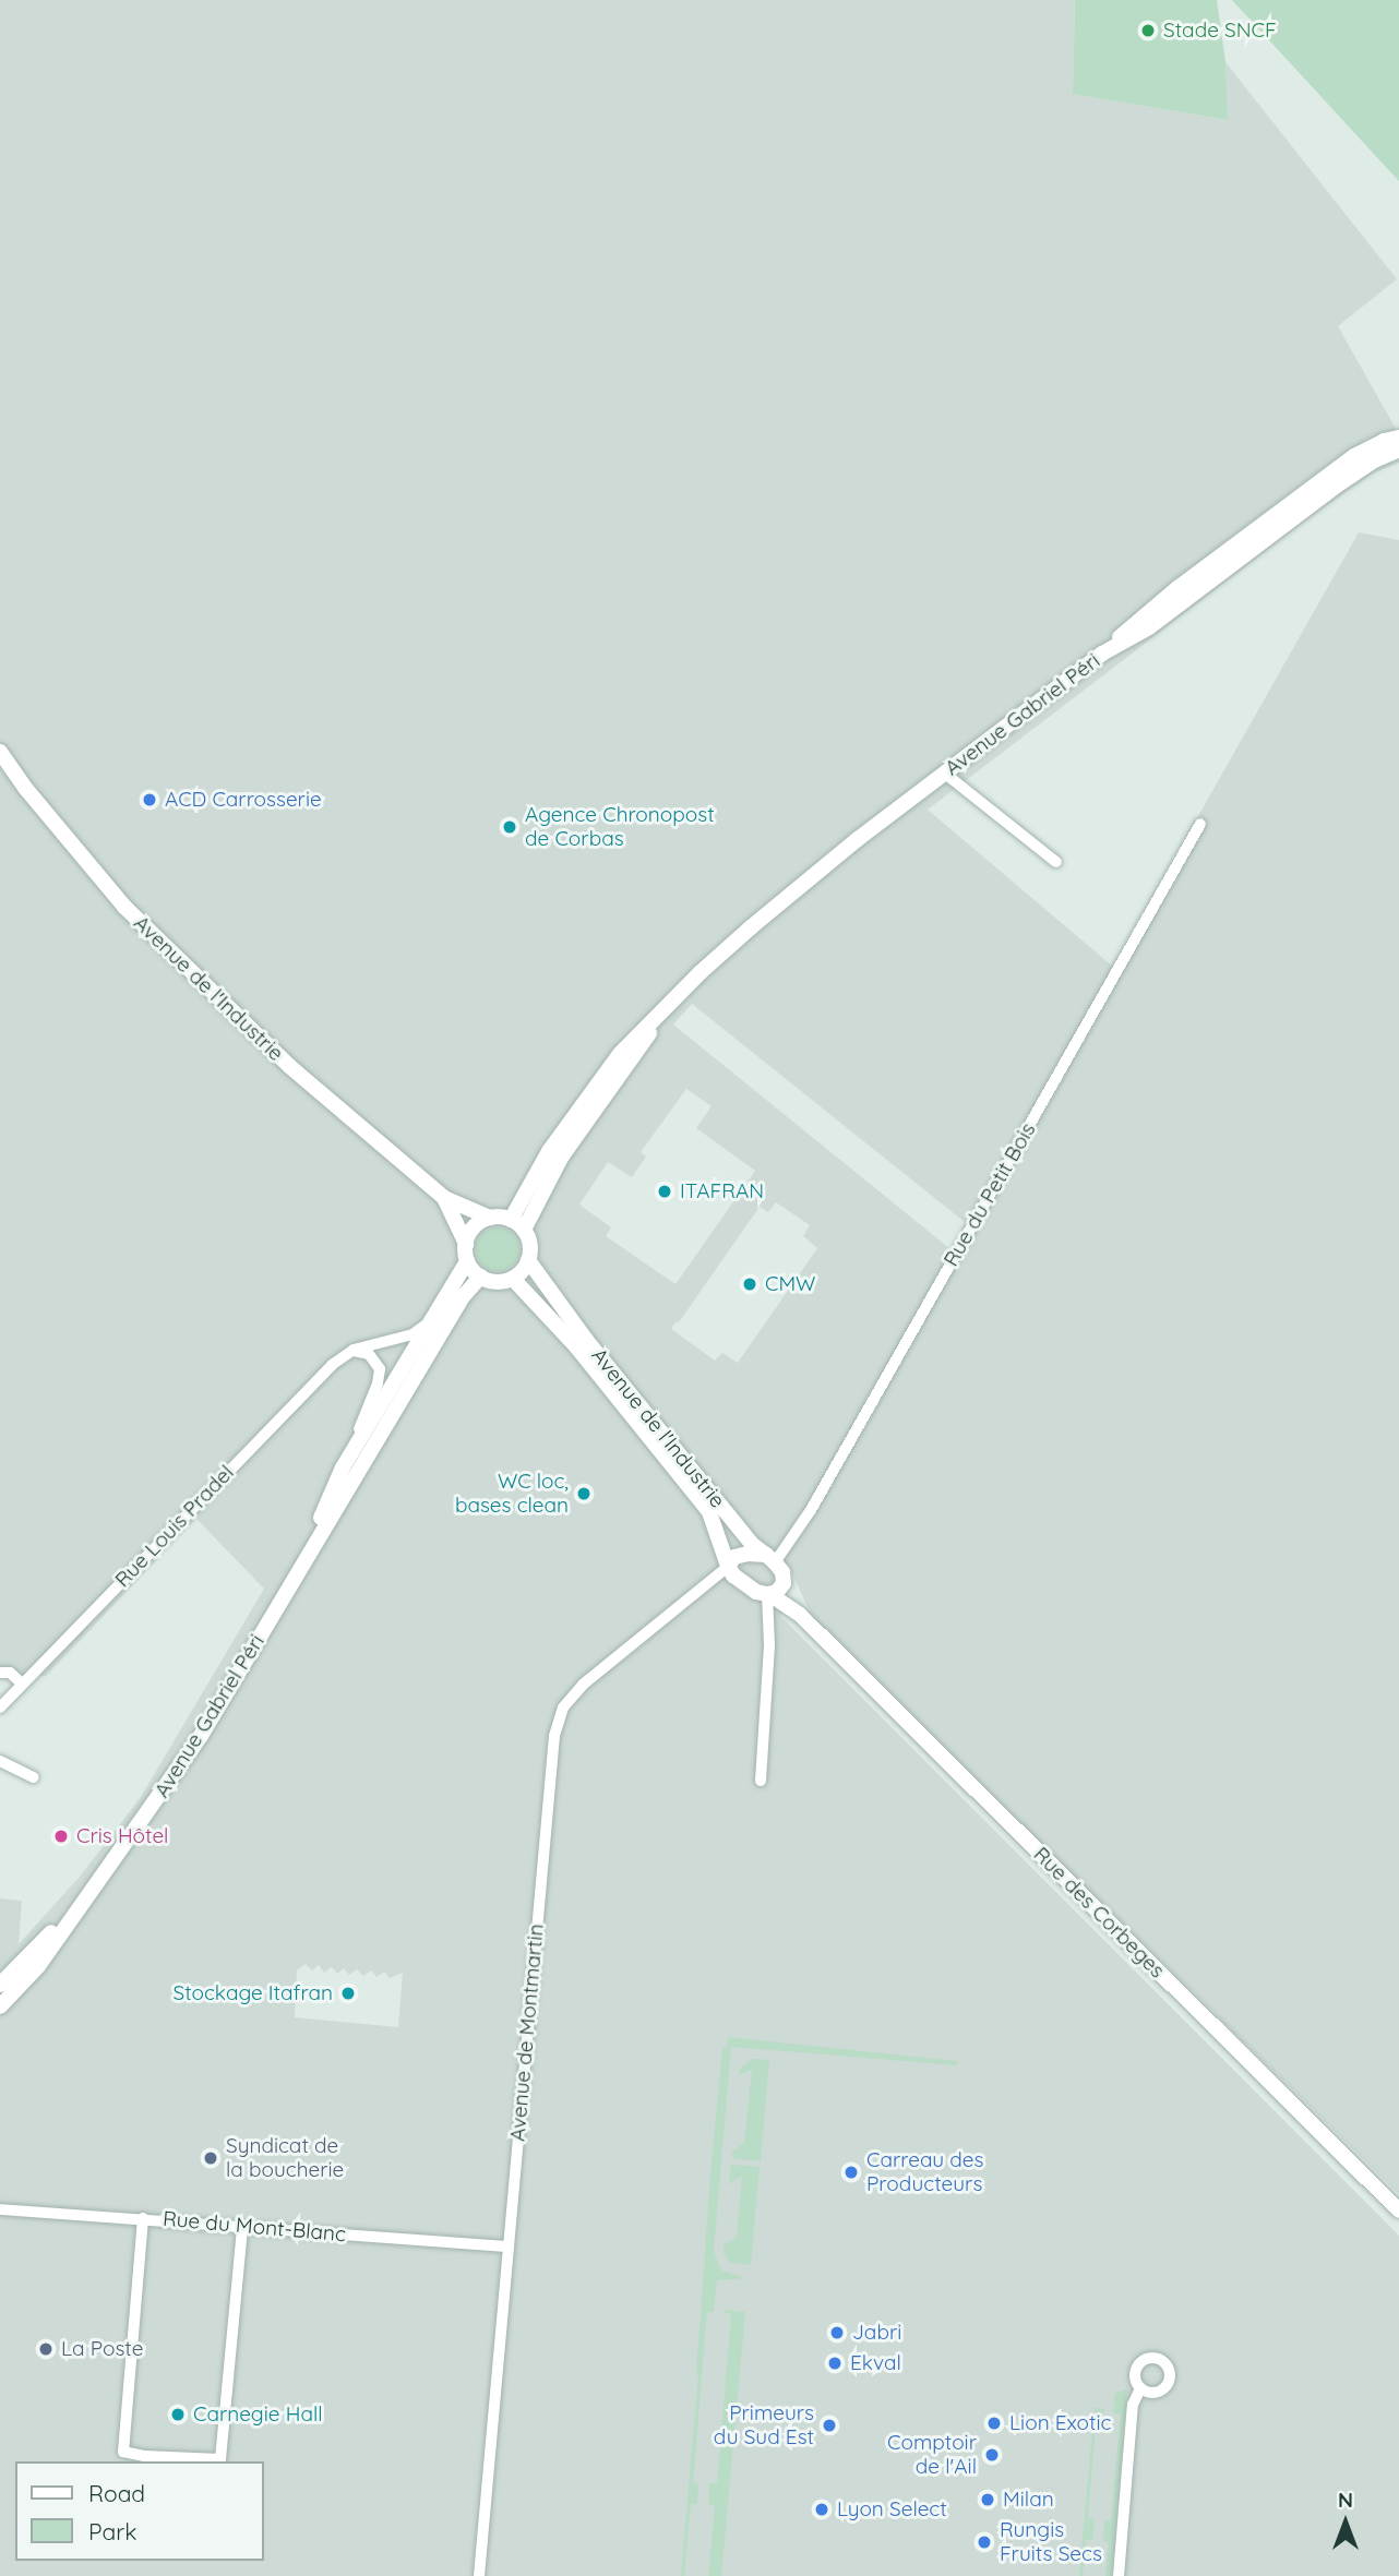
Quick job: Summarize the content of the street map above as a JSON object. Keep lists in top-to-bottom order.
{
  "streets": {
    "main road": ["Avenue Gabriel Péri", "Avenue de l'Industrie", "Rue des Corbeges"],
    "street": [
      "Rue du Petit Bois",
      "Rue Louis Pradel",
      "Avenue de Montmartin",
      "Rue du Mont-Blanc"
    ]
  },
  "crossings": [
    ["Avenue Gabriel Péri", "Avenue de l'Industrie"],
    ["Avenue Gabriel Péri", "Rue Louis Pradel"],
    ["Avenue de l'Industrie", "Rue du Petit Bois"],
    ["Avenue de l'Industrie", "Rue des Corbeges"],
    ["Avenue de l'Industrie", "Avenue de Montmartin"],
    ["Rue du Petit Bois", "Rue des Corbeges"],
    ["Rue des Corbeges", "Avenue de Montmartin"],
    ["Avenue de Montmartin", "Rue du Mont-Blanc"]
  ],
  "places": [
    "Stade SNCF",
    "ACD Carrosserie",
    "Agence Chronopost de Corbas",
    "ITAFRAN",
    "CMW",
    "WC loc, bases clean",
    "Cris Hôtel",
    "Stockage Itafran",
    "Syndicat de la boucherie",
    "Carreau des Producteurs",
    "Jabri",
    "La Poste",
    "Ekval",
    "Carnegie Hall",
    "Lion Exotic",
    "Primeurs du Sud Est",
    "Comptoir de l'Ail",
    "Milan",
    "Lyon Select",
    "Rungis Fruits Secs"
  ],
  "legend": ["Road", "Park"],
  "north": "top"
}
